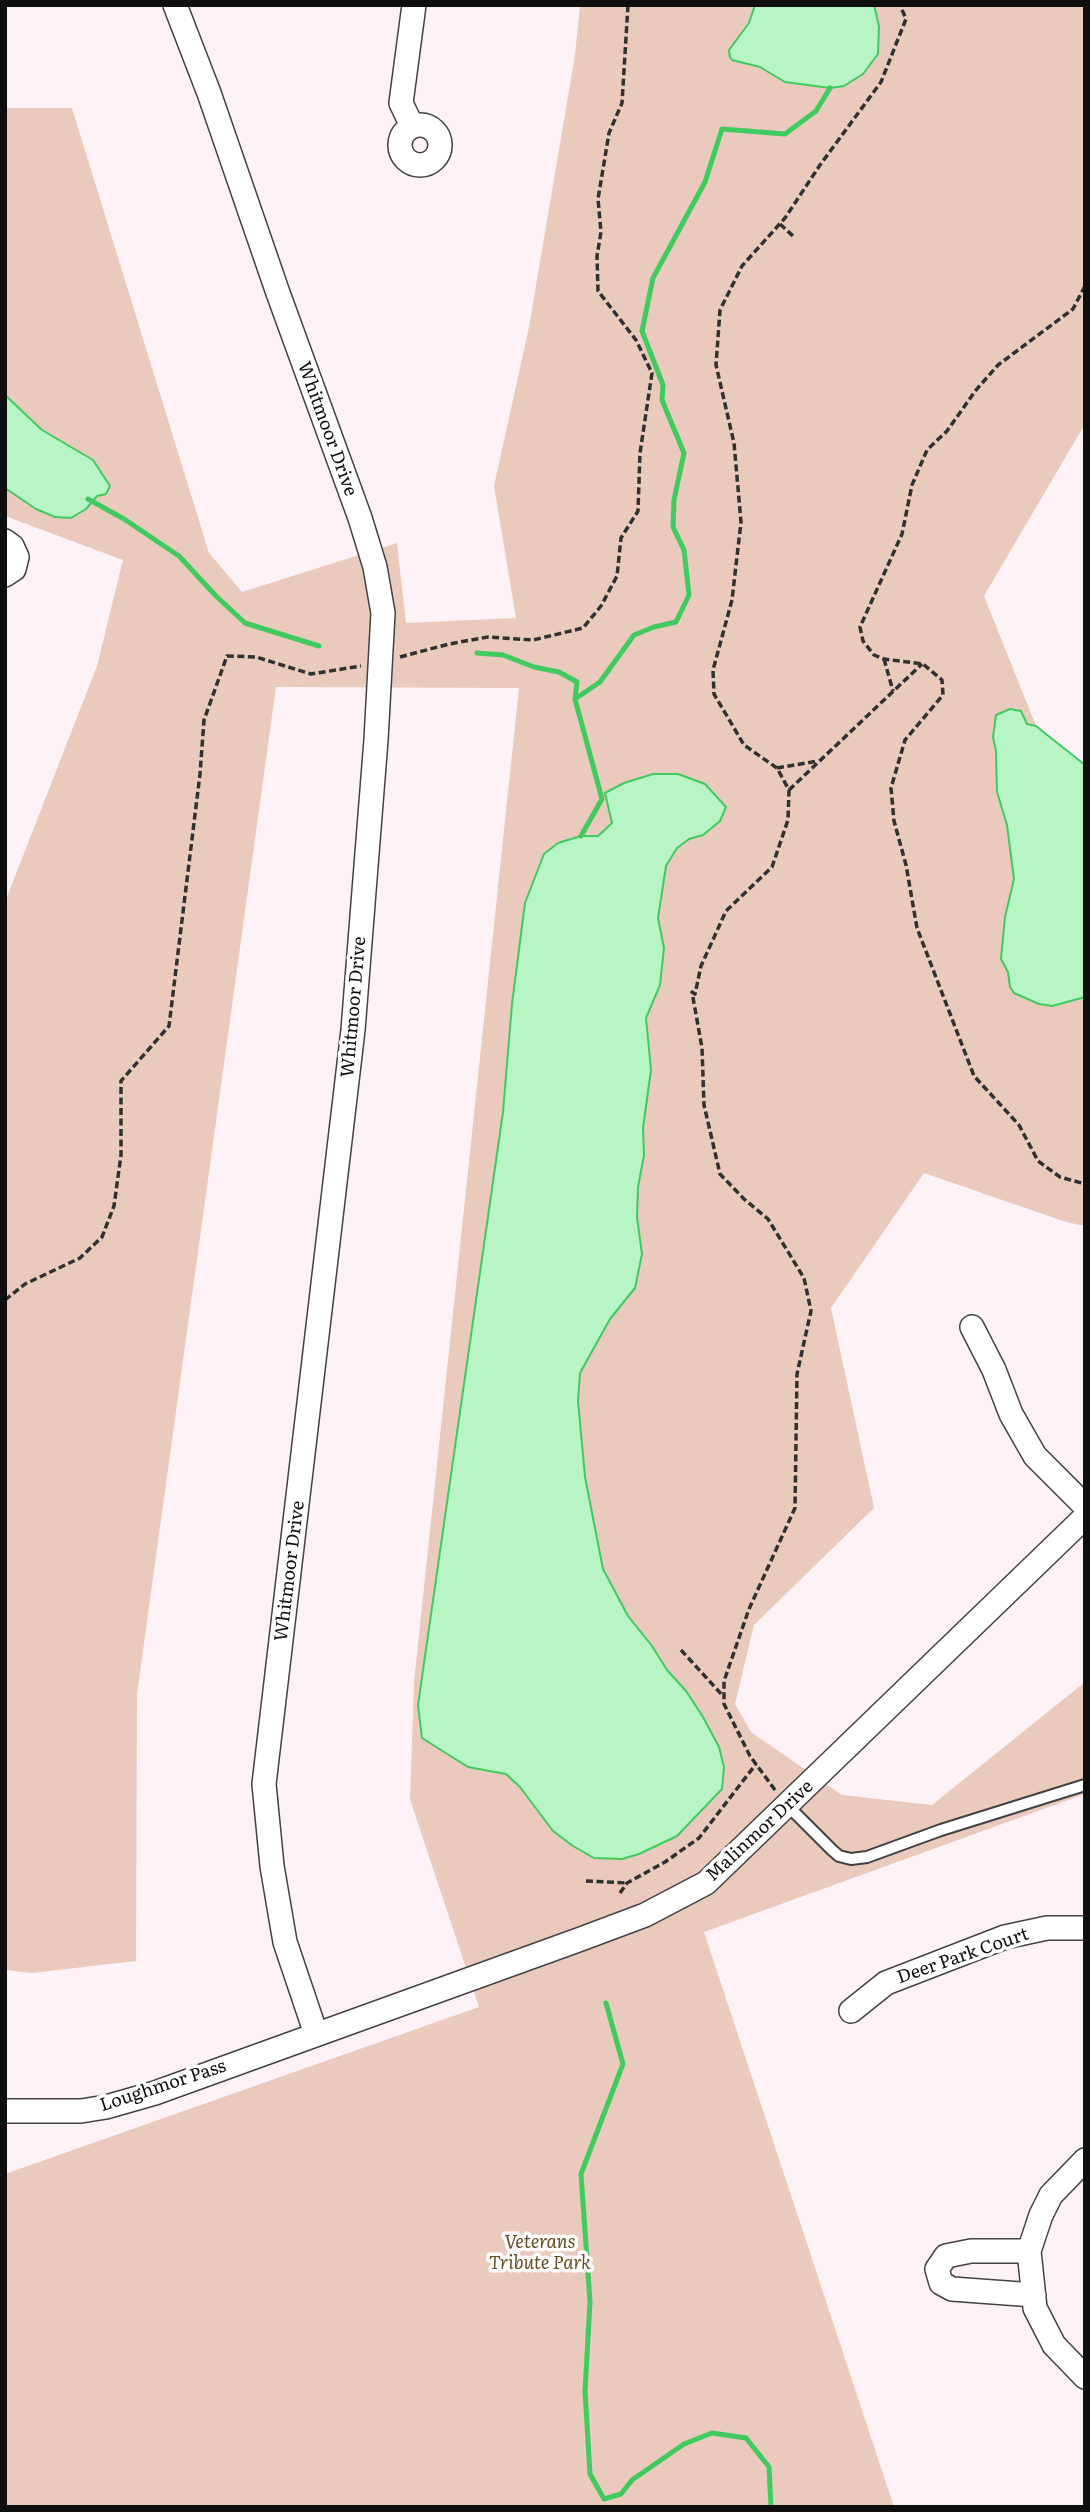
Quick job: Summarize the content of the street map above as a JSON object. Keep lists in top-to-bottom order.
{
  "streets": {
    "street": [
      "Whitmoor Drive",
      "Malinmor Drive",
      "Deer Park Court",
      "Loughmor Pass"
    ]
  },
  "crossings": [
    ["Whitmoor Drive", "Malinmor Drive"],
    ["Whitmoor Drive", "Loughmor Pass"],
    ["Malinmor Drive", "Loughmor Pass"]
  ],
  "parks": ["Veterans Tribute Park"]
}
